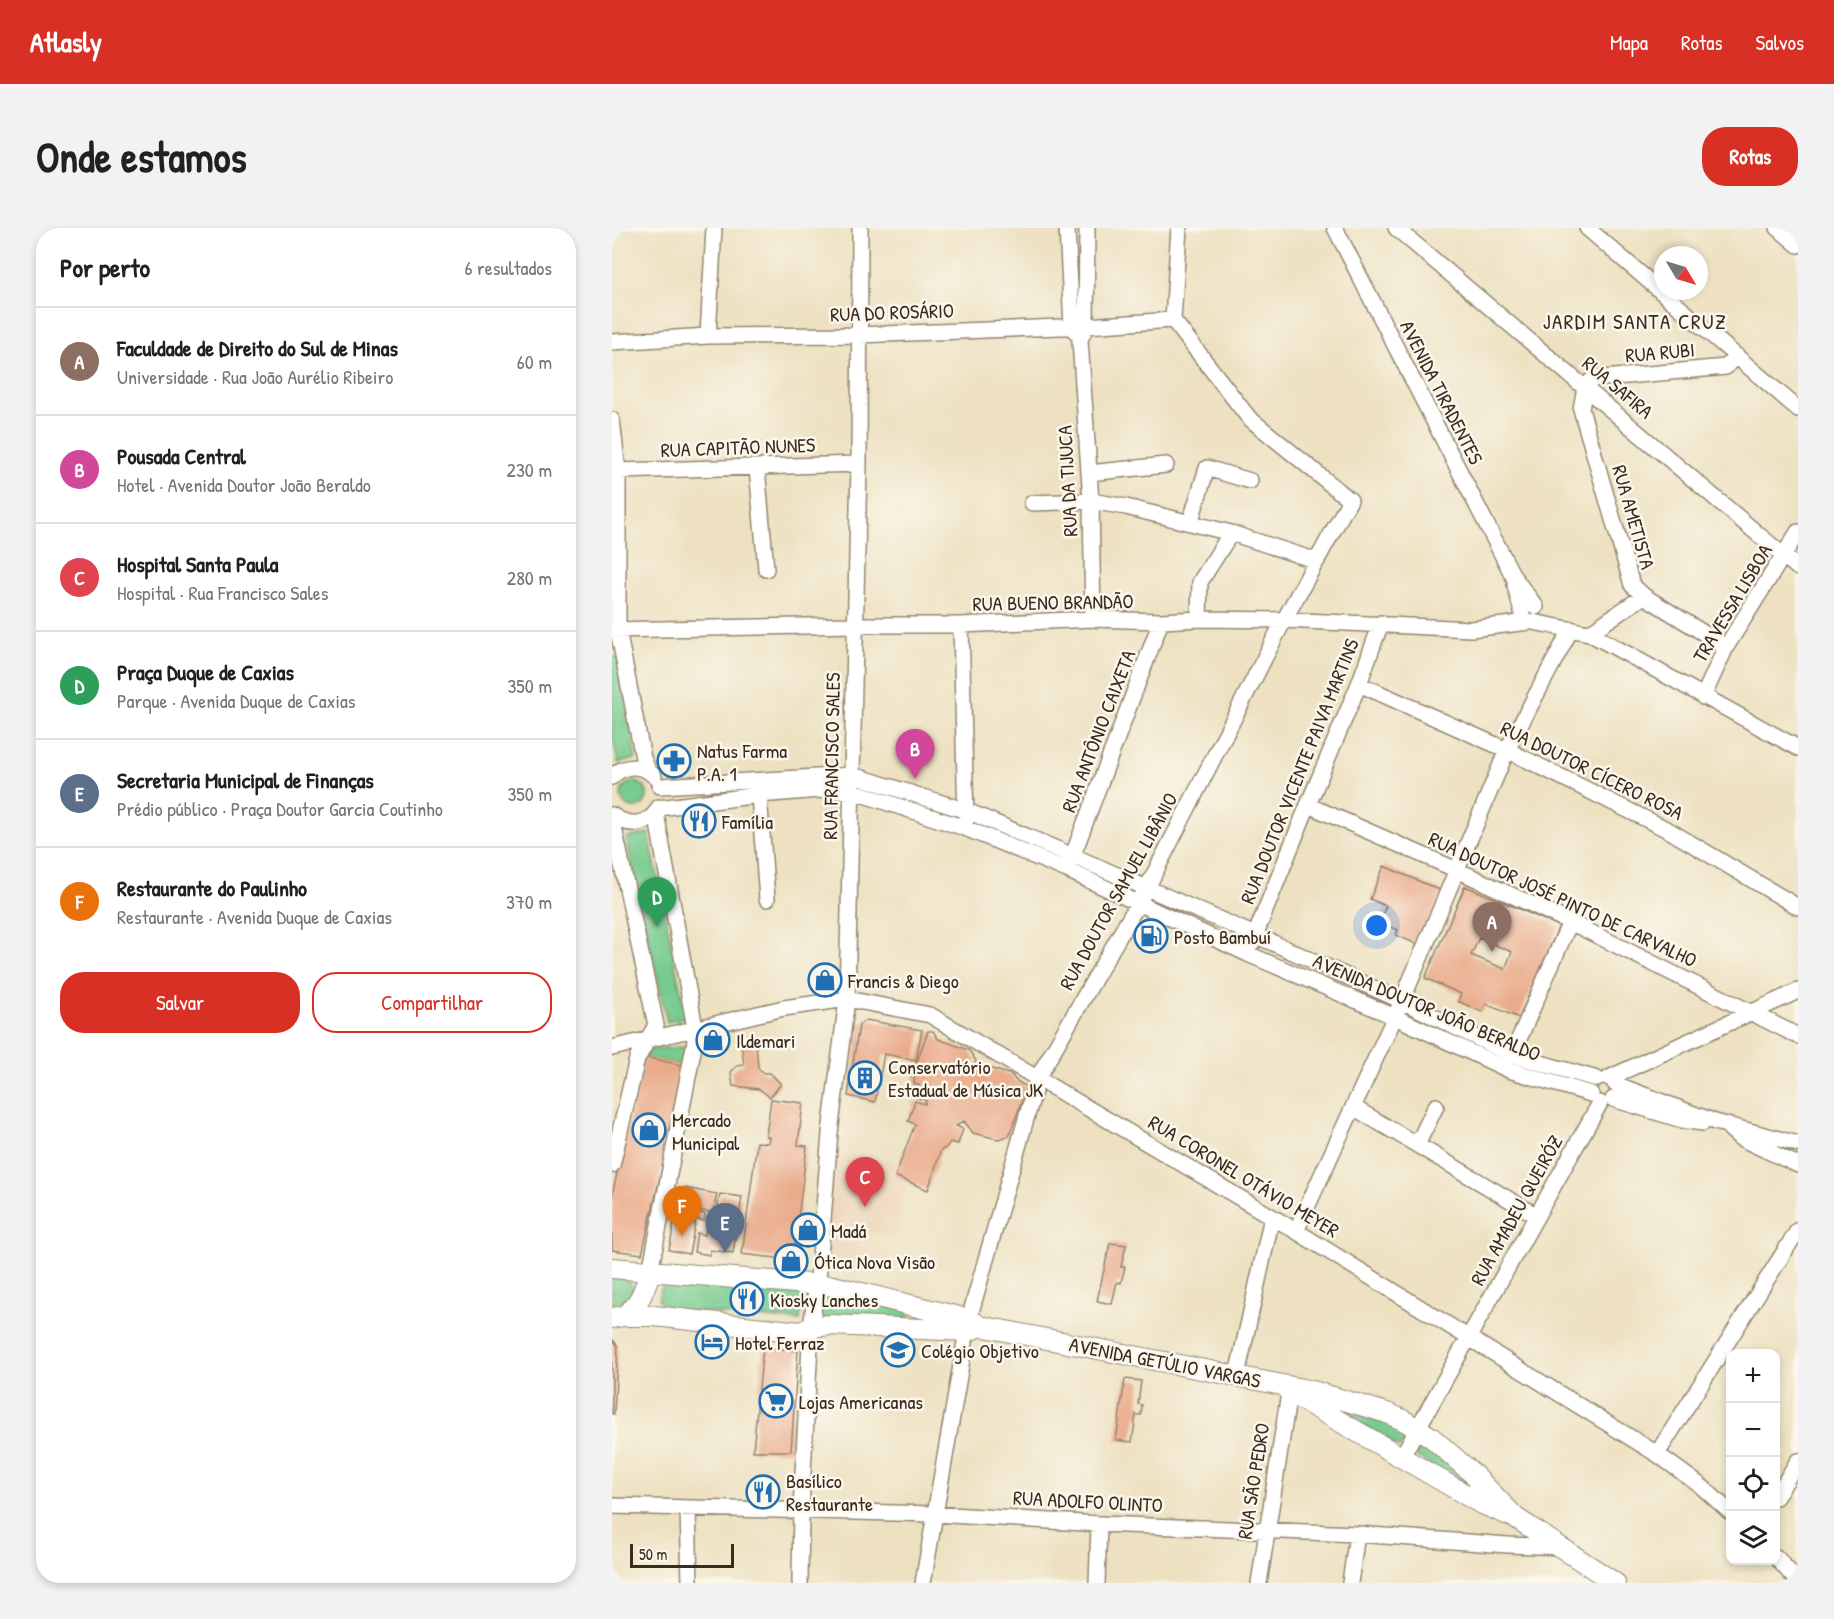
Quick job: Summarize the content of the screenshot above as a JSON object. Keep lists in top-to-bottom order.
{
  "streets": {
    "main road": ["AVENIDA GETÚLIO VARGAS"],
    "street": [
      "RUA DO ROSÁRIO",
      "RUA RUBI",
      "RUA SAFIRA",
      "AVENIDA TIRADENTES",
      "RUA CAPITÃO NUNES",
      "RUA DA TIJUCA",
      "RUA AMETISTA",
      "RUA BUENO BRANDÃO",
      "TRAVESSA LISBOA",
      "RUA ANTÔNIO CAIXETA",
      "RUA FRANCISCO SALES",
      "RUA DOUTOR CÍCERO ROSA",
      "RUA DOUTOR VICENTE PAIVA MARTINS",
      "RUA DOUTOR SAMUEL LIBÂNIO",
      "RUA DOUTOR JOSÉ PINTO DE CARVALHO",
      "AVENIDA DOUTOR JOÃO BERALDO",
      "RUA CORONEL OTÁVIO MEYER",
      "RUA AMADEU QUEIRÓZ",
      "RUA SÃO PEDRO",
      "RUA ADOLFO OLINTO"
    ]
  },
  "crossings": [
    ["RUA DO ROSÁRIO", "RUA DA TIJUCA"],
    ["RUA DO ROSÁRIO", "RUA FRANCISCO SALES"],
    ["RUA DO ROSÁRIO", "RUA DOUTOR SAMUEL LIBÂNIO"],
    ["RUA RUBI", "RUA SAFIRA"],
    ["RUA RUBI", "RUA AMETISTA"],
    ["RUA SAFIRA", "RUA AMETISTA"],
    ["RUA SAFIRA", "TRAVESSA LISBOA"],
    ["AVENIDA TIRADENTES", "RUA BUENO BRANDÃO"],
    ["RUA CAPITÃO NUNES", "RUA FRANCISCO SALES"],
    ["RUA DA TIJUCA", "RUA BUENO BRANDÃO"],
    ["RUA AMETISTA", "TRAVESSA LISBOA"],
    ["RUA BUENO BRANDÃO", "TRAVESSA LISBOA"],
    ["RUA BUENO BRANDÃO", "RUA ANTÔNIO CAIXETA"],
    ["RUA BUENO BRANDÃO", "RUA FRANCISCO SALES"],
    ["RUA BUENO BRANDÃO", "RUA DOUTOR VICENTE PAIVA MARTINS"],
    ["RUA BUENO BRANDÃO", "RUA DOUTOR SAMUEL LIBÂNIO"],
    ["RUA ANTÔNIO CAIXETA", "AVENIDA DOUTOR JOÃO BERALDO"],
    ["RUA FRANCISCO SALES", "AVENIDA DOUTOR JOÃO BERALDO"],
    ["RUA FRANCISCO SALES", "RUA CORONEL OTÁVIO MEYER"],
    ["RUA FRANCISCO SALES", "AVENIDA GETÚLIO VARGAS"],
    ["RUA FRANCISCO SALES", "RUA ADOLFO OLINTO"],
    ["RUA DOUTOR CÍCERO ROSA", "RUA DOUTOR VICENTE PAIVA MARTINS"],
    ["RUA DOUTOR VICENTE PAIVA MARTINS", "RUA DOUTOR JOSÉ PINTO DE CARVALHO"],
    ["RUA DOUTOR VICENTE PAIVA MARTINS", "AVENIDA DOUTOR JOÃO BERALDO"],
    ["RUA DOUTOR SAMUEL LIBÂNIO", "AVENIDA DOUTOR JOÃO BERALDO"],
    ["RUA DOUTOR SAMUEL LIBÂNIO", "RUA CORONEL OTÁVIO MEYER"],
    ["RUA DOUTOR SAMUEL LIBÂNIO", "AVENIDA GETÚLIO VARGAS"],
    ["RUA DOUTOR SAMUEL LIBÂNIO", "RUA ADOLFO OLINTO"],
    ["AVENIDA DOUTOR JOÃO BERALDO", "RUA AMADEU QUEIRÓZ"],
    ["RUA CORONEL OTÁVIO MEYER", "RUA AMADEU QUEIRÓZ"],
    ["RUA AMADEU QUEIRÓZ", "AVENIDA GETÚLIO VARGAS"],
    ["AVENIDA GETÚLIO VARGAS", "RUA SÃO PEDRO"],
    ["RUA SÃO PEDRO", "RUA ADOLFO OLINTO"]
  ],
  "districts": ["JARDIM SANTA CRUZ"],
  "places": {
    "pharmacy": ["Natus Farma P.A. 1"],
    "restaurant": ["Família", "Kiosky Lanches", "Basílico Restaurante"],
    "fuel station": ["Posto Bambuí"],
    "shop": [
      "Francis & Diego",
      "Ildemari",
      "Mercado Municipal",
      "Madá",
      "Ótica Nova Visão"
    ],
    "building": ["Conservatório Estadual de Música JK"],
    "hotel": ["Hotel Ferraz"],
    "school or university": ["Colégio Objetivo"],
    "supermarket": ["Lojas Americanas"]
  },
  "scale_bar": "50 m",
  "north": "bottom right",
  "page": {
    "header": "Atlasly",
    "nav": ["Mapa", "Rotas", "Salvos"],
    "buttons": [
      "Rotas",
      ["Salvar", "Compartilhar"]
    ],
    "title": "Onde estamos",
    "heading": ["Por perto", "6 resultados"],
    "list": [
      {
        "mark": "A",
        "name": "Faculdade de Direito do Sul de Minas",
        "note": "Universidade · Rua João Aurélio Ribeiro",
        "value": "60 m"
      },
      {
        "mark": "B",
        "name": "Pousada Central",
        "note": "Hotel · Avenida Doutor João Beraldo",
        "value": "230 m"
      },
      {
        "mark": "C",
        "name": "Hospital Santa Paula",
        "note": "Hospital · Rua Francisco Sales",
        "value": "280 m"
      },
      {
        "mark": "D",
        "name": "Praça Duque de Caxias",
        "note": "Parque · Avenida Duque de Caxias",
        "value": "350 m"
      },
      {
        "mark": "E",
        "name": "Secretaria Municipal de Finanças",
        "note": "Prédio público · Praça Doutor Garcia Coutinho",
        "value": "350 m"
      },
      {
        "mark": "F",
        "name": "Restaurante do Paulinho",
        "note": "Restaurante · Avenida Duque de Caxias",
        "value": "370 m"
      }
    ],
    "pins": [
      "B",
      "D",
      "A",
      "C",
      "F",
      "E"
    ],
    "map_buttons": ["+", "−"],
    "scale": "50 m"
  }
}
